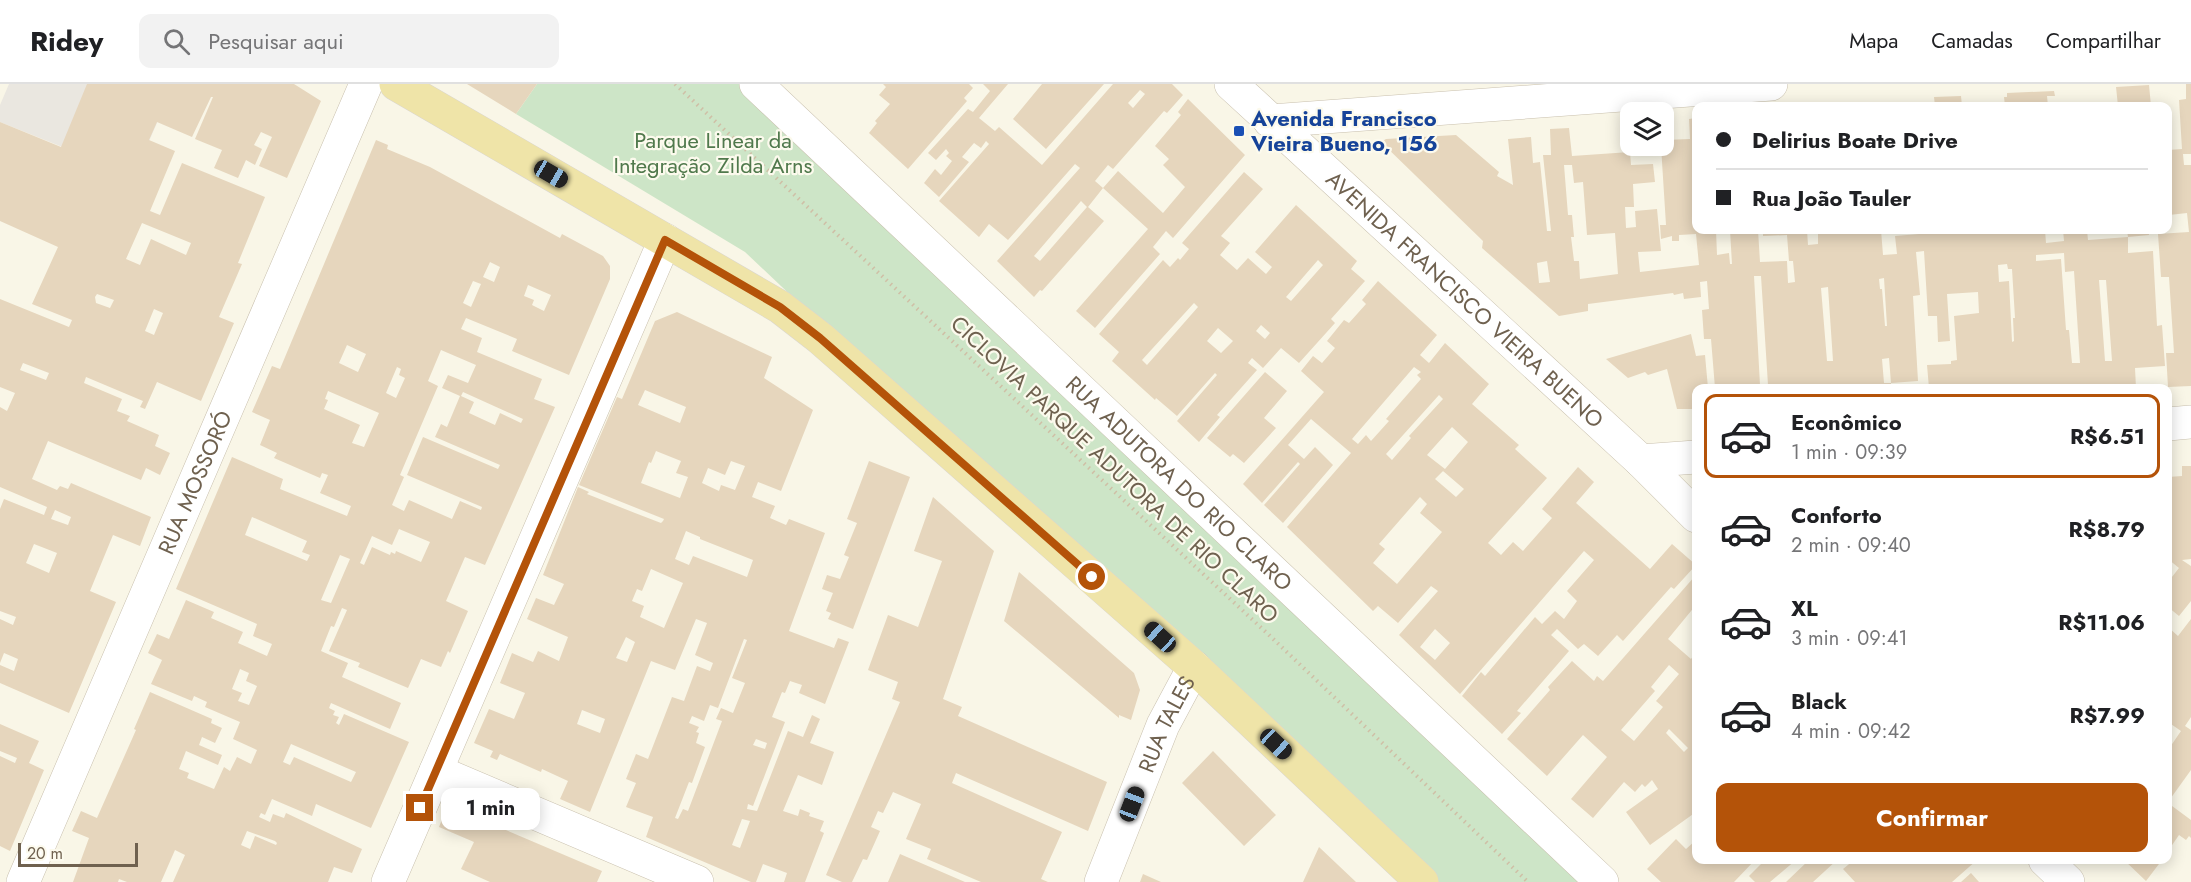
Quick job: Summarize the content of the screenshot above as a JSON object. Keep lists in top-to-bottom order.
{
  "streets": {
    "street": [
      "AVENIDA FRANCISCO VIEIRA BUENO",
      "RUA MOSSORÓ",
      "RUA ADUTORA DO RIO CLARO",
      "RUA TALES"
    ],
    "path": ["CICLOVIA PARQUE ADUTORA DE RIO CLARO"]
  },
  "parks": ["Parque Linear da Integração Zilda Arns"],
  "places": {
    "transit": ["Avenida Francisco Vieira Bueno, 156"]
  },
  "scale_bar": "20 m",
  "page": {
    "header": "Ridey",
    "search": "Pesquisar aqui",
    "nav": ["Mapa", "Camadas", "Compartilhar"],
    "banner": ["Delirius Boate Drive", "Rua João Tauler"],
    "list": [
      {
        "name": "Econômico",
        "note": "1 min · 09:39",
        "value": "R$6.51"
      },
      {
        "name": "Conforto",
        "note": "2 min · 09:40",
        "value": "R$8.79"
      },
      {
        "name": "XL",
        "note": "3 min · 09:41",
        "value": "R$11.06"
      },
      {
        "name": "Black",
        "note": "4 min · 09:42",
        "value": "R$7.99"
      }
    ],
    "buttons": "Confirmar",
    "bubble": "1 min",
    "scale": "20 m"
  }
}
